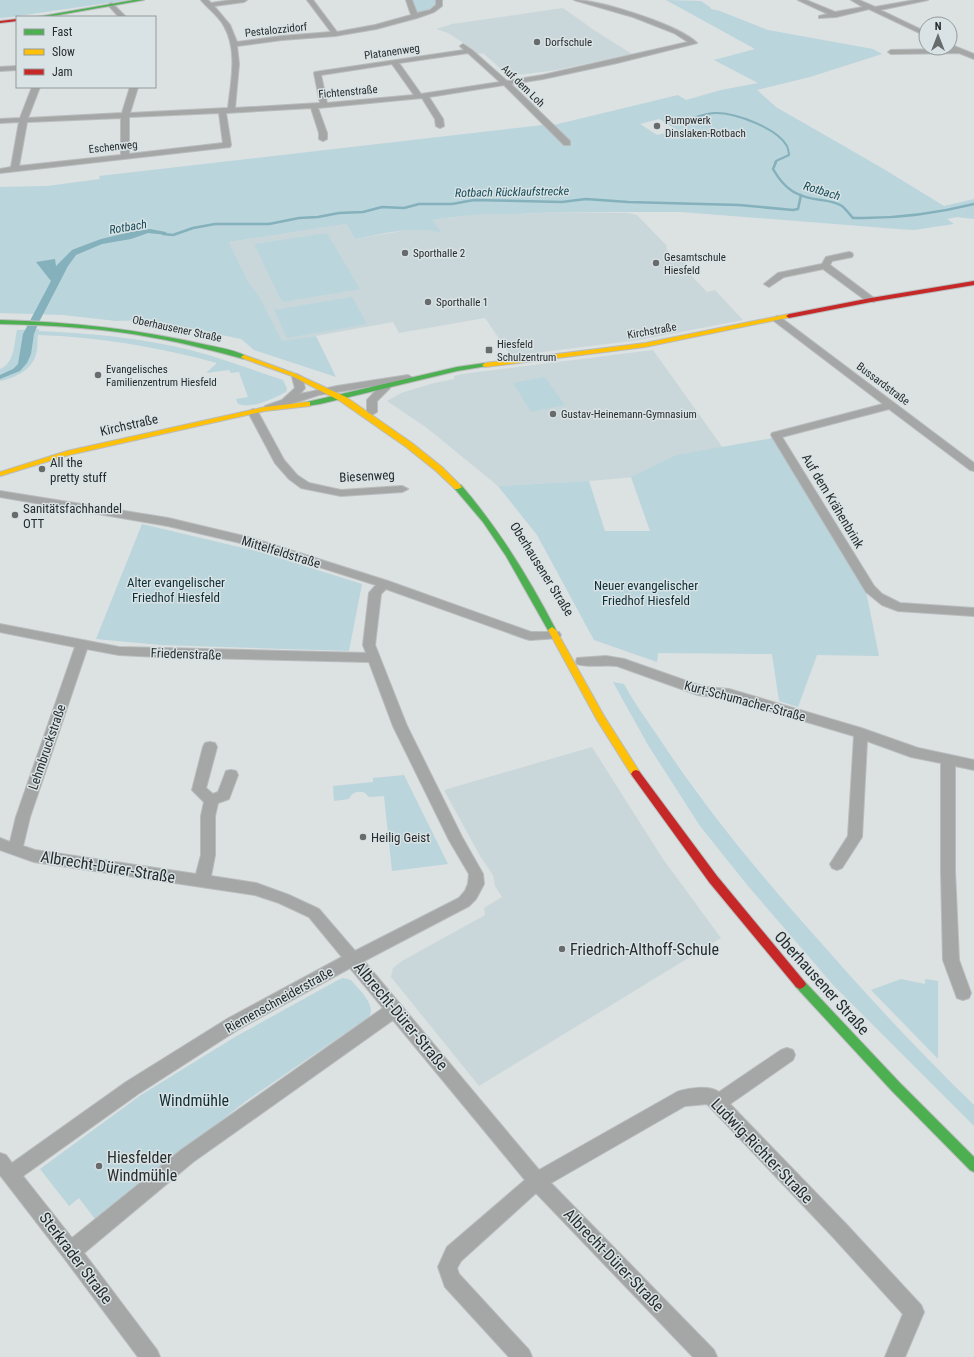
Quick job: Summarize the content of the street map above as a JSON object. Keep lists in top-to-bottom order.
{
  "streets": {
    "main road": ["Oberhausener Straße", "Kirchstraße"],
    "street": [
      "Pestalozzidorf",
      "Platanenweg",
      "Auf dem Loh",
      "Fichtenstraße",
      "Eschenweg",
      "Bussardstraße",
      "Biesenweg",
      "Auf dem Krähenbrink",
      "Mittelfeldstraße",
      "Friedenstraße",
      "Kurt-Schumacher-Straße",
      "Lehmbruckstraße",
      "Albrecht-Dürer-Straße",
      "Riemenschneiderstraße",
      "Ludwig-Richter-Straße",
      "Sterkrader Straße"
    ]
  },
  "crossings": [
    ["Platanenweg", "Auf dem Loh"],
    ["Platanenweg", "Fichtenstraße"],
    ["Auf dem Loh", "Fichtenstraße"],
    ["Fichtenstraße", "Eschenweg"],
    ["Oberhausener Straße", "Kirchstraße"],
    ["Oberhausener Straße", "Mittelfeldstraße"],
    ["Kirchstraße", "Bussardstraße"],
    ["Kirchstraße", "Biesenweg"],
    ["Bussardstraße", "Auf dem Krähenbrink"],
    ["Mittelfeldstraße", "Riemenschneiderstraße"],
    ["Friedenstraße", "Lehmbruckstraße"],
    ["Friedenstraße", "Riemenschneiderstraße"],
    ["Lehmbruckstraße", "Albrecht-Dürer-Straße"],
    ["Albrecht-Dürer-Straße", "Riemenschneiderstraße"],
    ["Albrecht-Dürer-Straße", "Ludwig-Richter-Straße"],
    ["Riemenschneiderstraße", "Sterkrader Straße"]
  ],
  "water": ["Rotbach", "Rotbach Rücklaufstrecke"],
  "parks": ["Alter evangelischer Friedhof Hiesfeld", "Neuer evangelischer Friedhof Hiesfeld", "Windmühle"],
  "places": {
    "other": [
      "Dorfschule",
      "Pumpwerk Dinslaken-Rotbach",
      "Sporthalle 2",
      "Gesamtschule Hiesfeld",
      "Sporthalle 1",
      "Evangelisches Familienzentrum Hiesfeld",
      "Gustav-Heinemann-Gymnasium",
      "All the pretty stuff",
      "Sanitätsfachhandel OTT",
      "Heilig Geist",
      "Friedrich-Althoff-Schule",
      "Hiesfelder Windmühle"
    ],
    "transit": ["Hiesfeld Schulzentrum"]
  },
  "legend": ["Fast", "Slow", "Jam"],
  "north": "top"
}
